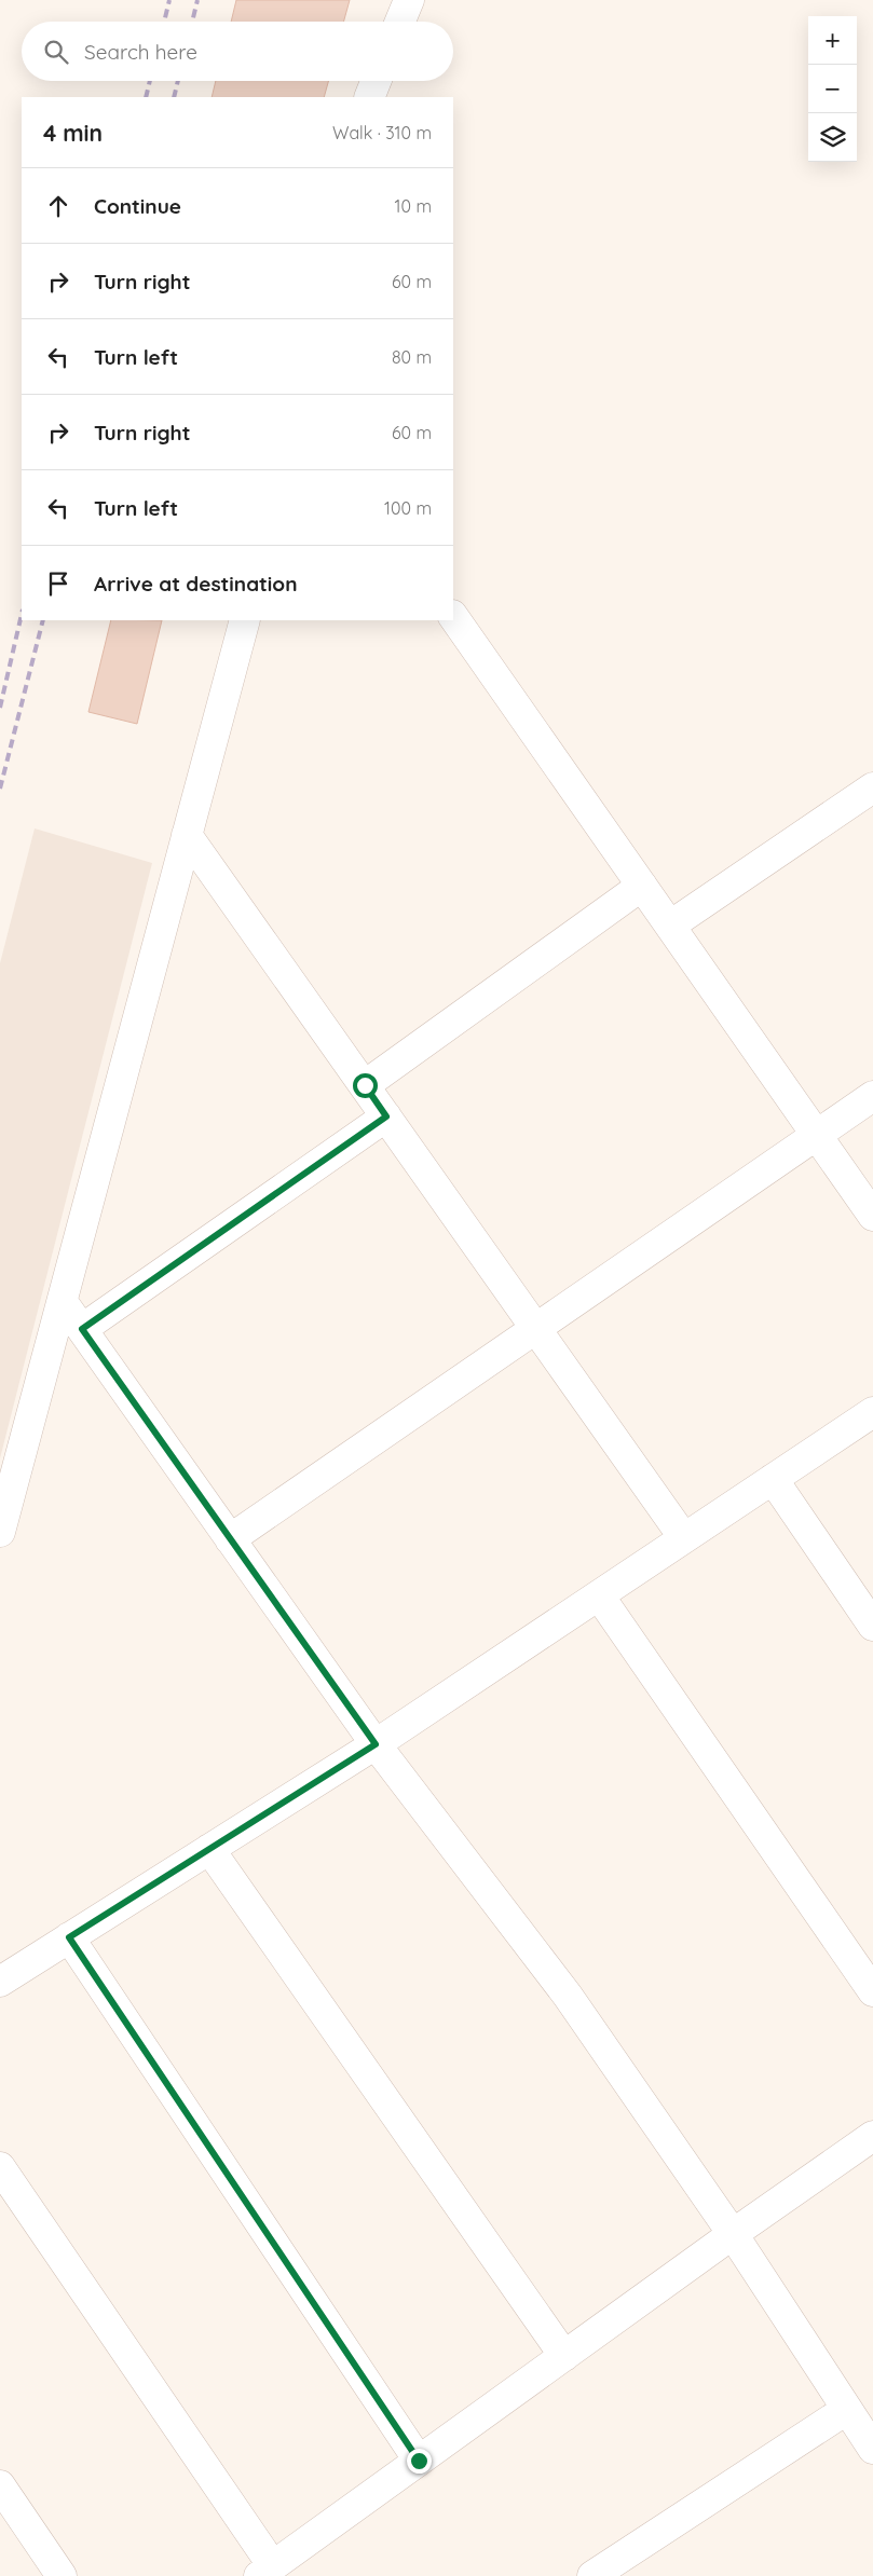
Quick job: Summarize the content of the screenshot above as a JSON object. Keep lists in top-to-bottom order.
{
  "page": {
    "map_buttons": ["+", "−"],
    "search": "Search here",
    "heading": ["4 min", "Walk · 310 m"],
    "list": [
      ["Continue", "10 m"],
      ["Turn right", "60 m"],
      ["Turn left", "80 m"],
      ["Turn right", "60 m"],
      ["Turn left", "100 m"],
      "Arrive at destination"
    ]
  }
}
